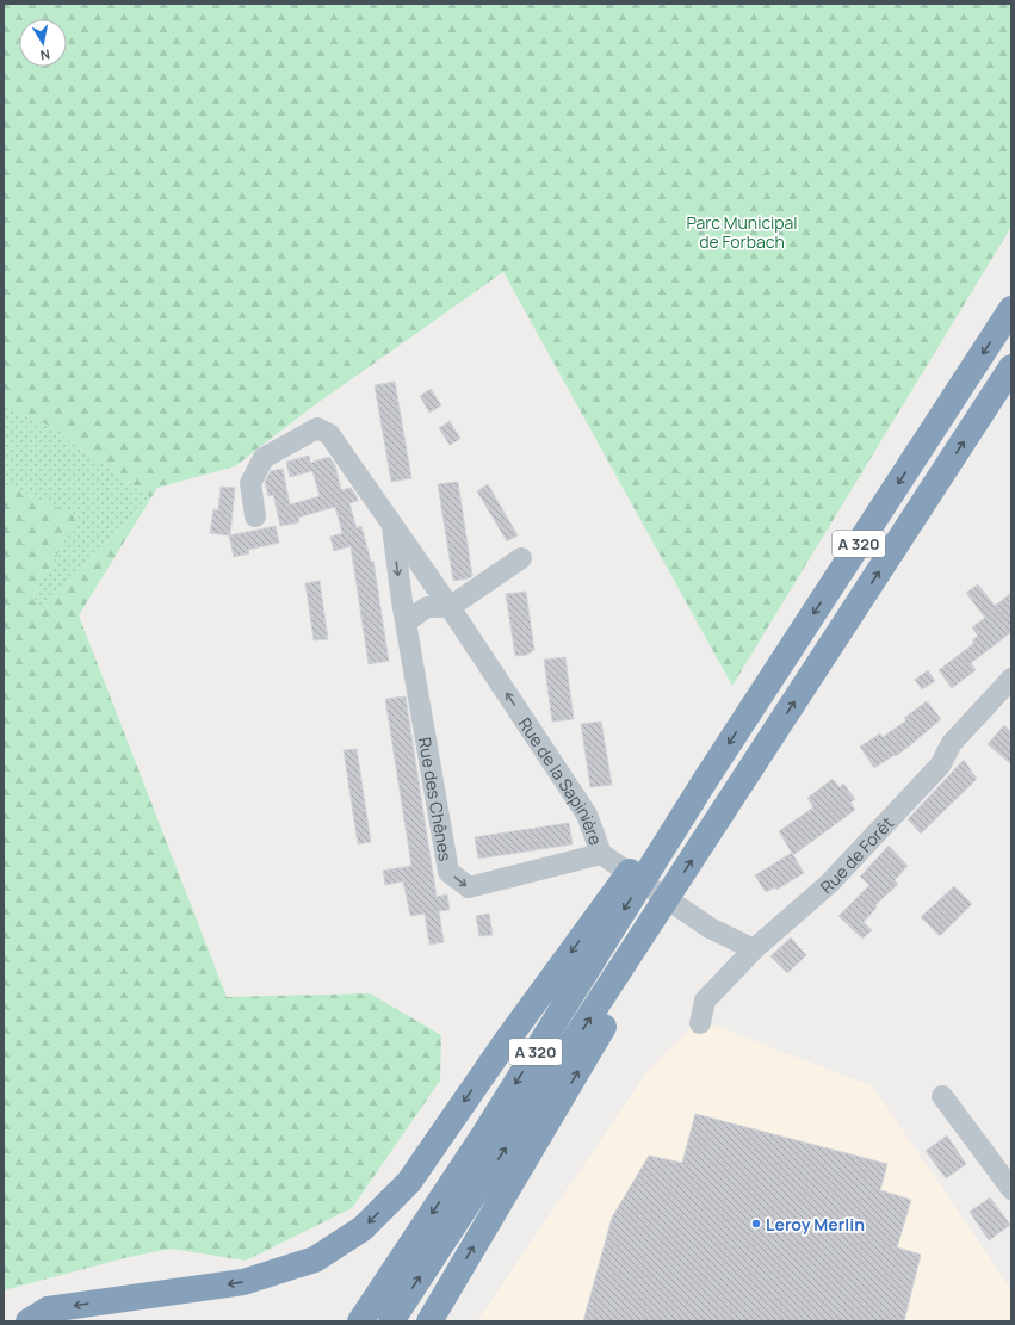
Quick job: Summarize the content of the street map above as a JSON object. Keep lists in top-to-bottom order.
{
  "streets": {
    "highway": ["A 320"],
    "street": ["Rue de la Sapinière", "Rue des Chênes", "Rue de Forêt"]
  },
  "crossings": [
    ["Rue de la Sapinière", "Rue des Chênes"],
    ["Rue de la Sapinière", "Rue de Forêt"]
  ],
  "one_way": ["Rue de la Sapinière"],
  "parks": ["Parc Municipal de Forbach"],
  "places": ["Leroy Merlin"],
  "north": "bottom"
}
